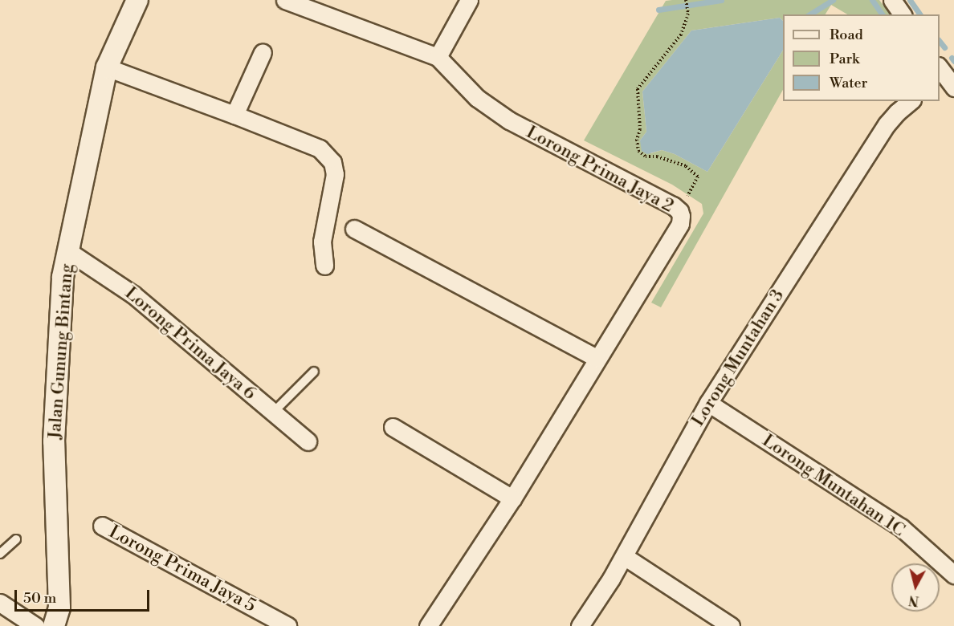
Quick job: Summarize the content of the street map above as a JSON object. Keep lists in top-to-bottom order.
{
  "streets": {
    "street": [
      "Lorong Prima Jaya 2",
      "Lorong Prima Jaya 6",
      "Jalan Gunung Bintang",
      "Lorong Muntahan 3",
      "Lorong Muntahan 1C",
      "Lorong Prima Jaya 5"
    ]
  },
  "crossings": [
    ["Lorong Prima Jaya 6", "Jalan Gunung Bintang"],
    ["Lorong Muntahan 3", "Lorong Muntahan 1C"]
  ],
  "legend": ["Road", "Park", "Water"],
  "scale_bar": "50 m",
  "north": "bottom"
}
